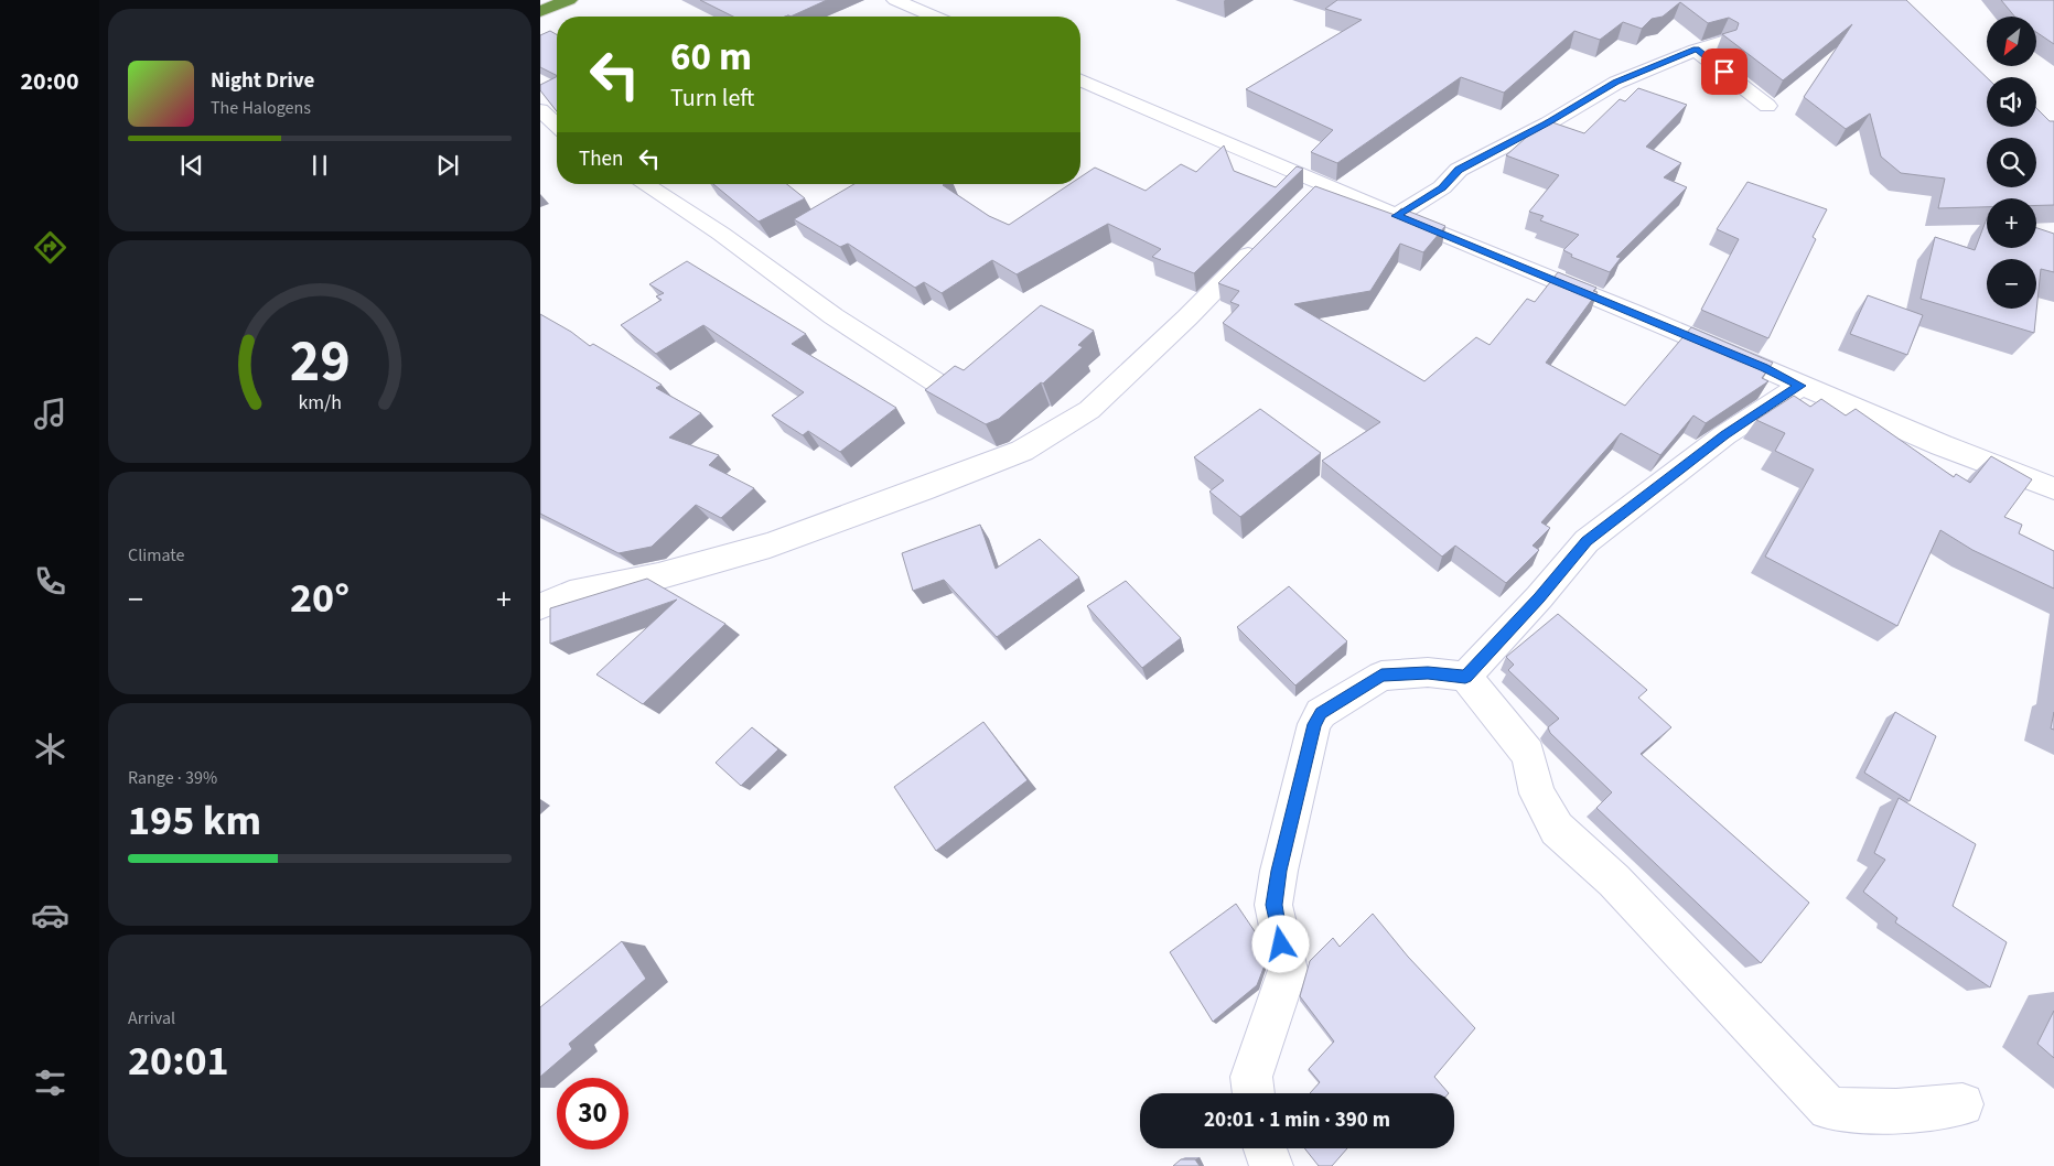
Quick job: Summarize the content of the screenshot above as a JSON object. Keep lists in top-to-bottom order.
{
  "north": "bottom left",
  "page": {
    "tabs": "20:00",
    "map_buttons": ["+", "−"],
    "turn": ["60 m", "Turn left"],
    "song": ["Night Drive", "The Halogens"],
    "then": "Then",
    "tile": [
      "Climate",
      ["Range · 39%", "195 km"],
      ["Arrival", "20:01"]
    ],
    "heat": ["−", "20°", "+"],
    "limit": "30",
    "trip": "20:01 · 1 min · 390 m",
    "gauge": ["29", "km/h"]
  }
}
